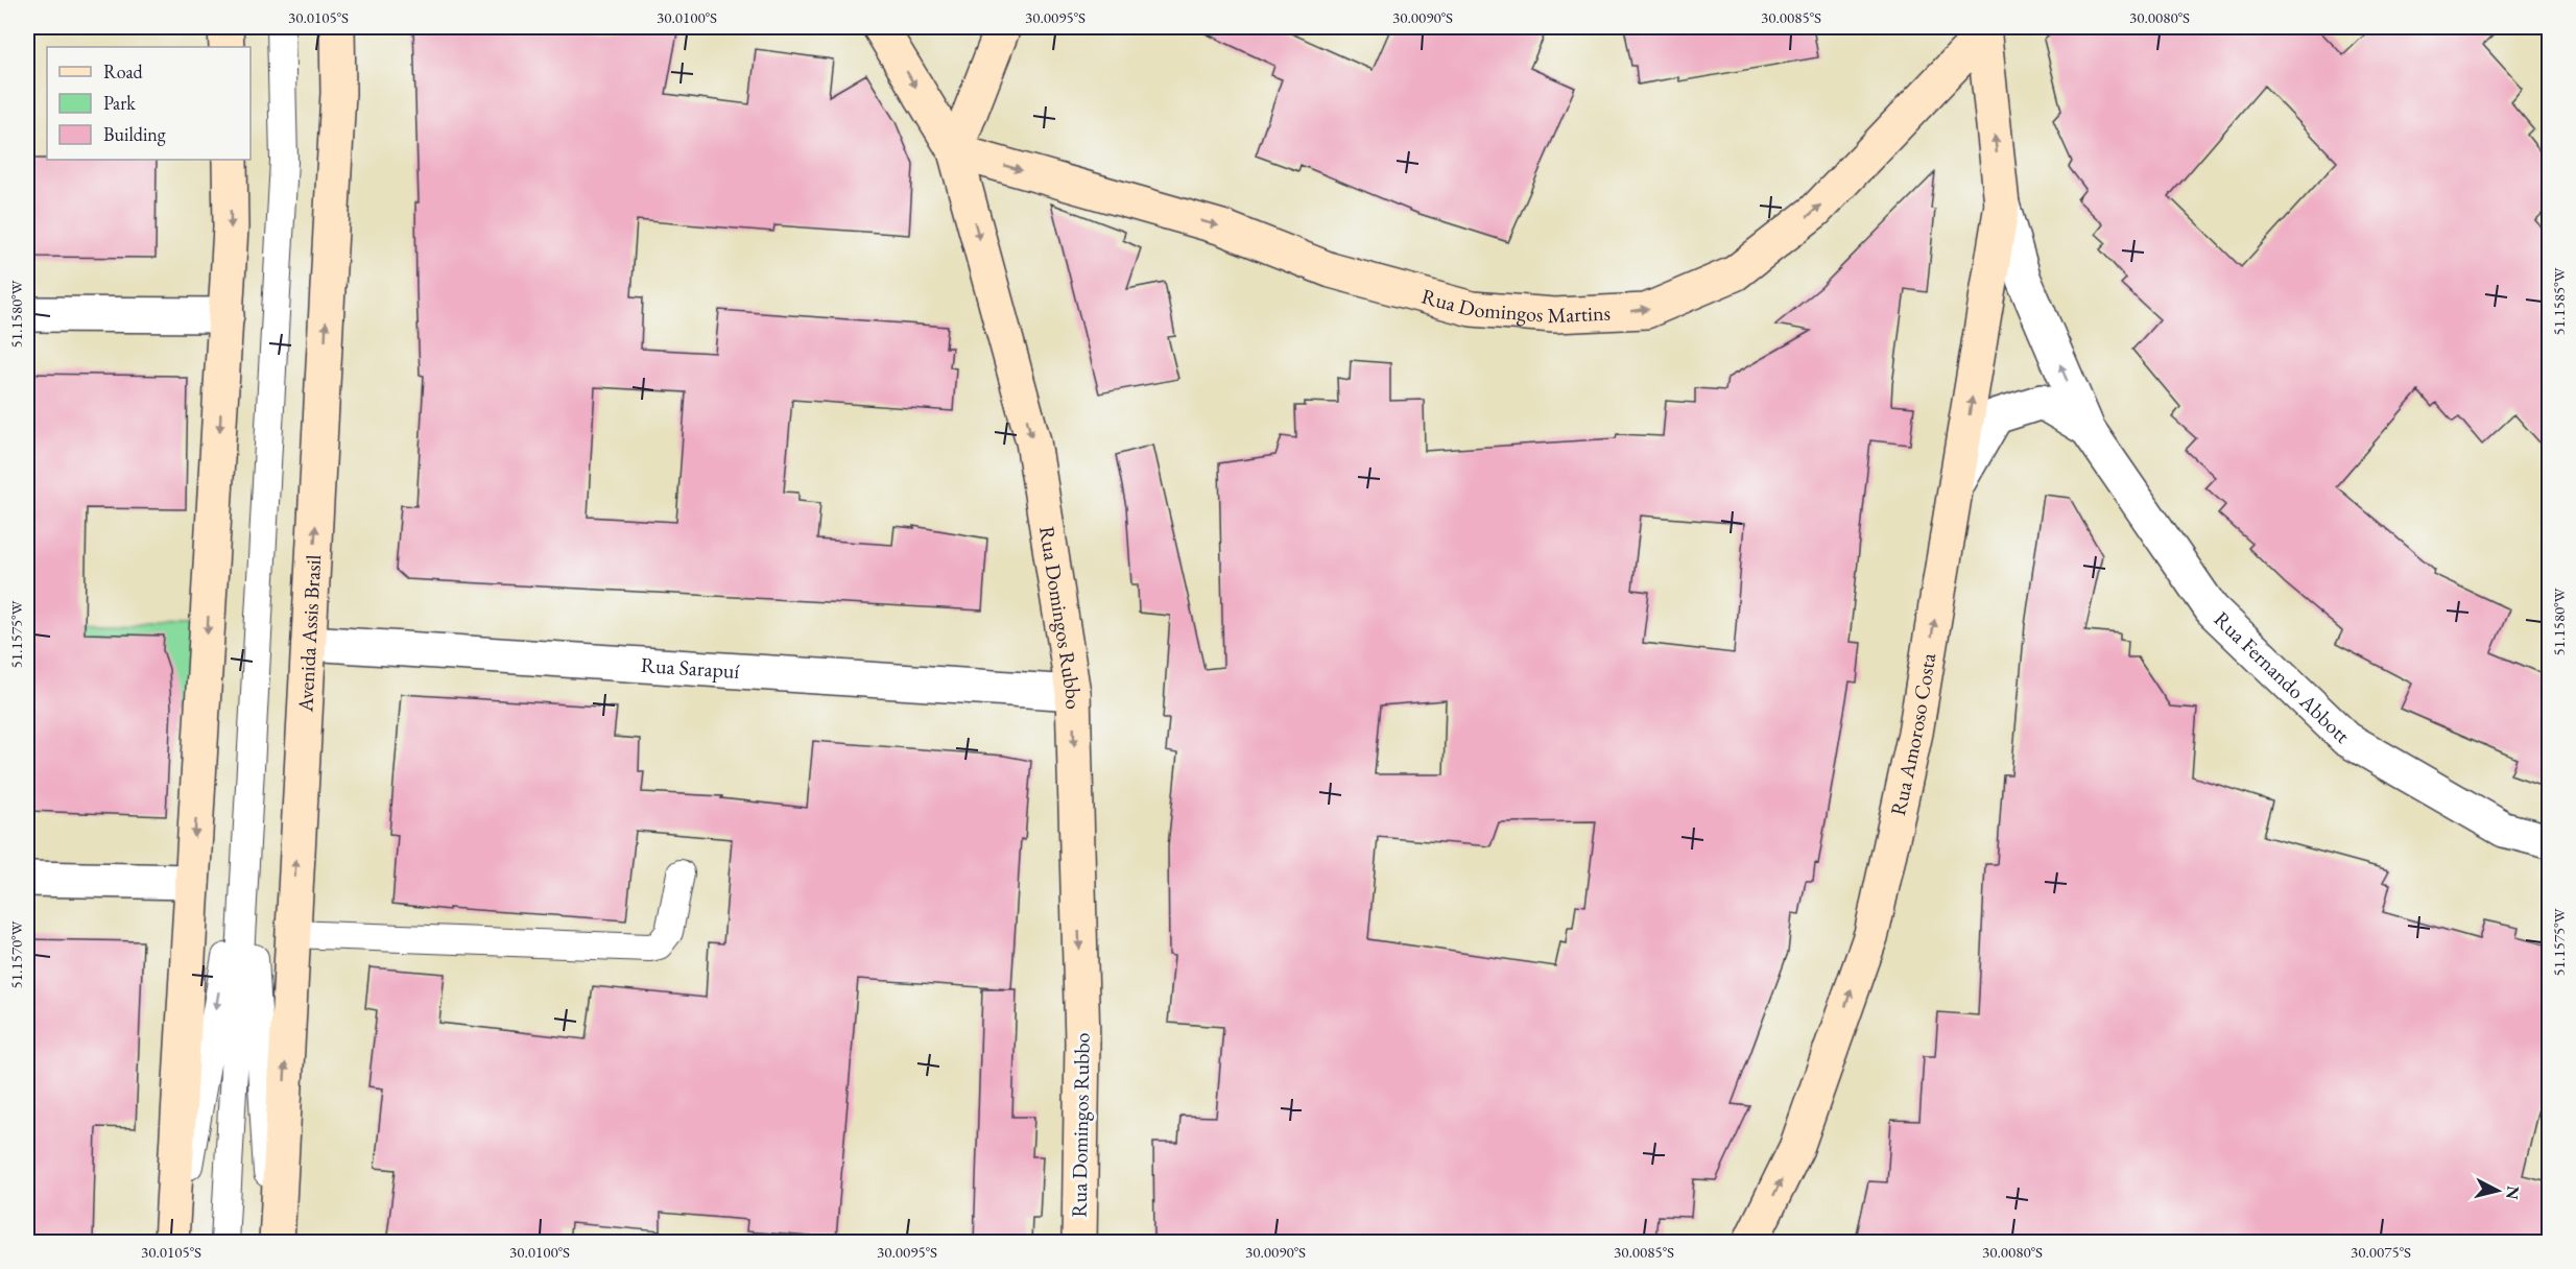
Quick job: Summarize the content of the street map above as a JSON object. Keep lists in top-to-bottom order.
{
  "streets": {
    "street": [
      "Rua Domingos Martins",
      "Rua Domingos Rubbo",
      "Avenida Assis Brasil",
      "Rua Sarapuí",
      "Rua Fernando Abbott",
      "Rua Amoroso Costa"
    ]
  },
  "crossings": [
    ["Rua Domingos Martins", "Rua Domingos Rubbo"],
    ["Rua Domingos Martins", "Rua Fernando Abbott"],
    ["Rua Domingos Rubbo", "Rua Sarapuí"],
    ["Avenida Assis Brasil", "Rua Sarapuí"],
    ["Rua Fernando Abbott", "Rua Amoroso Costa"]
  ],
  "one_way": ["Rua Domingos Martins", "Rua Domingos Rubbo", "Rua Amoroso Costa"],
  "legend": ["Road", "Park", "Building"],
  "north": "right",
  "coordinates": [
    "30.0105°S",
    "30.0100°S",
    "30.0095°S",
    "30.0090°S",
    "30.0085°S",
    "30.0080°S",
    "51.1585°W",
    "51.1580°W",
    "51.1575°W",
    "51.1570°W",
    "30.0075°S"
  ]
}
